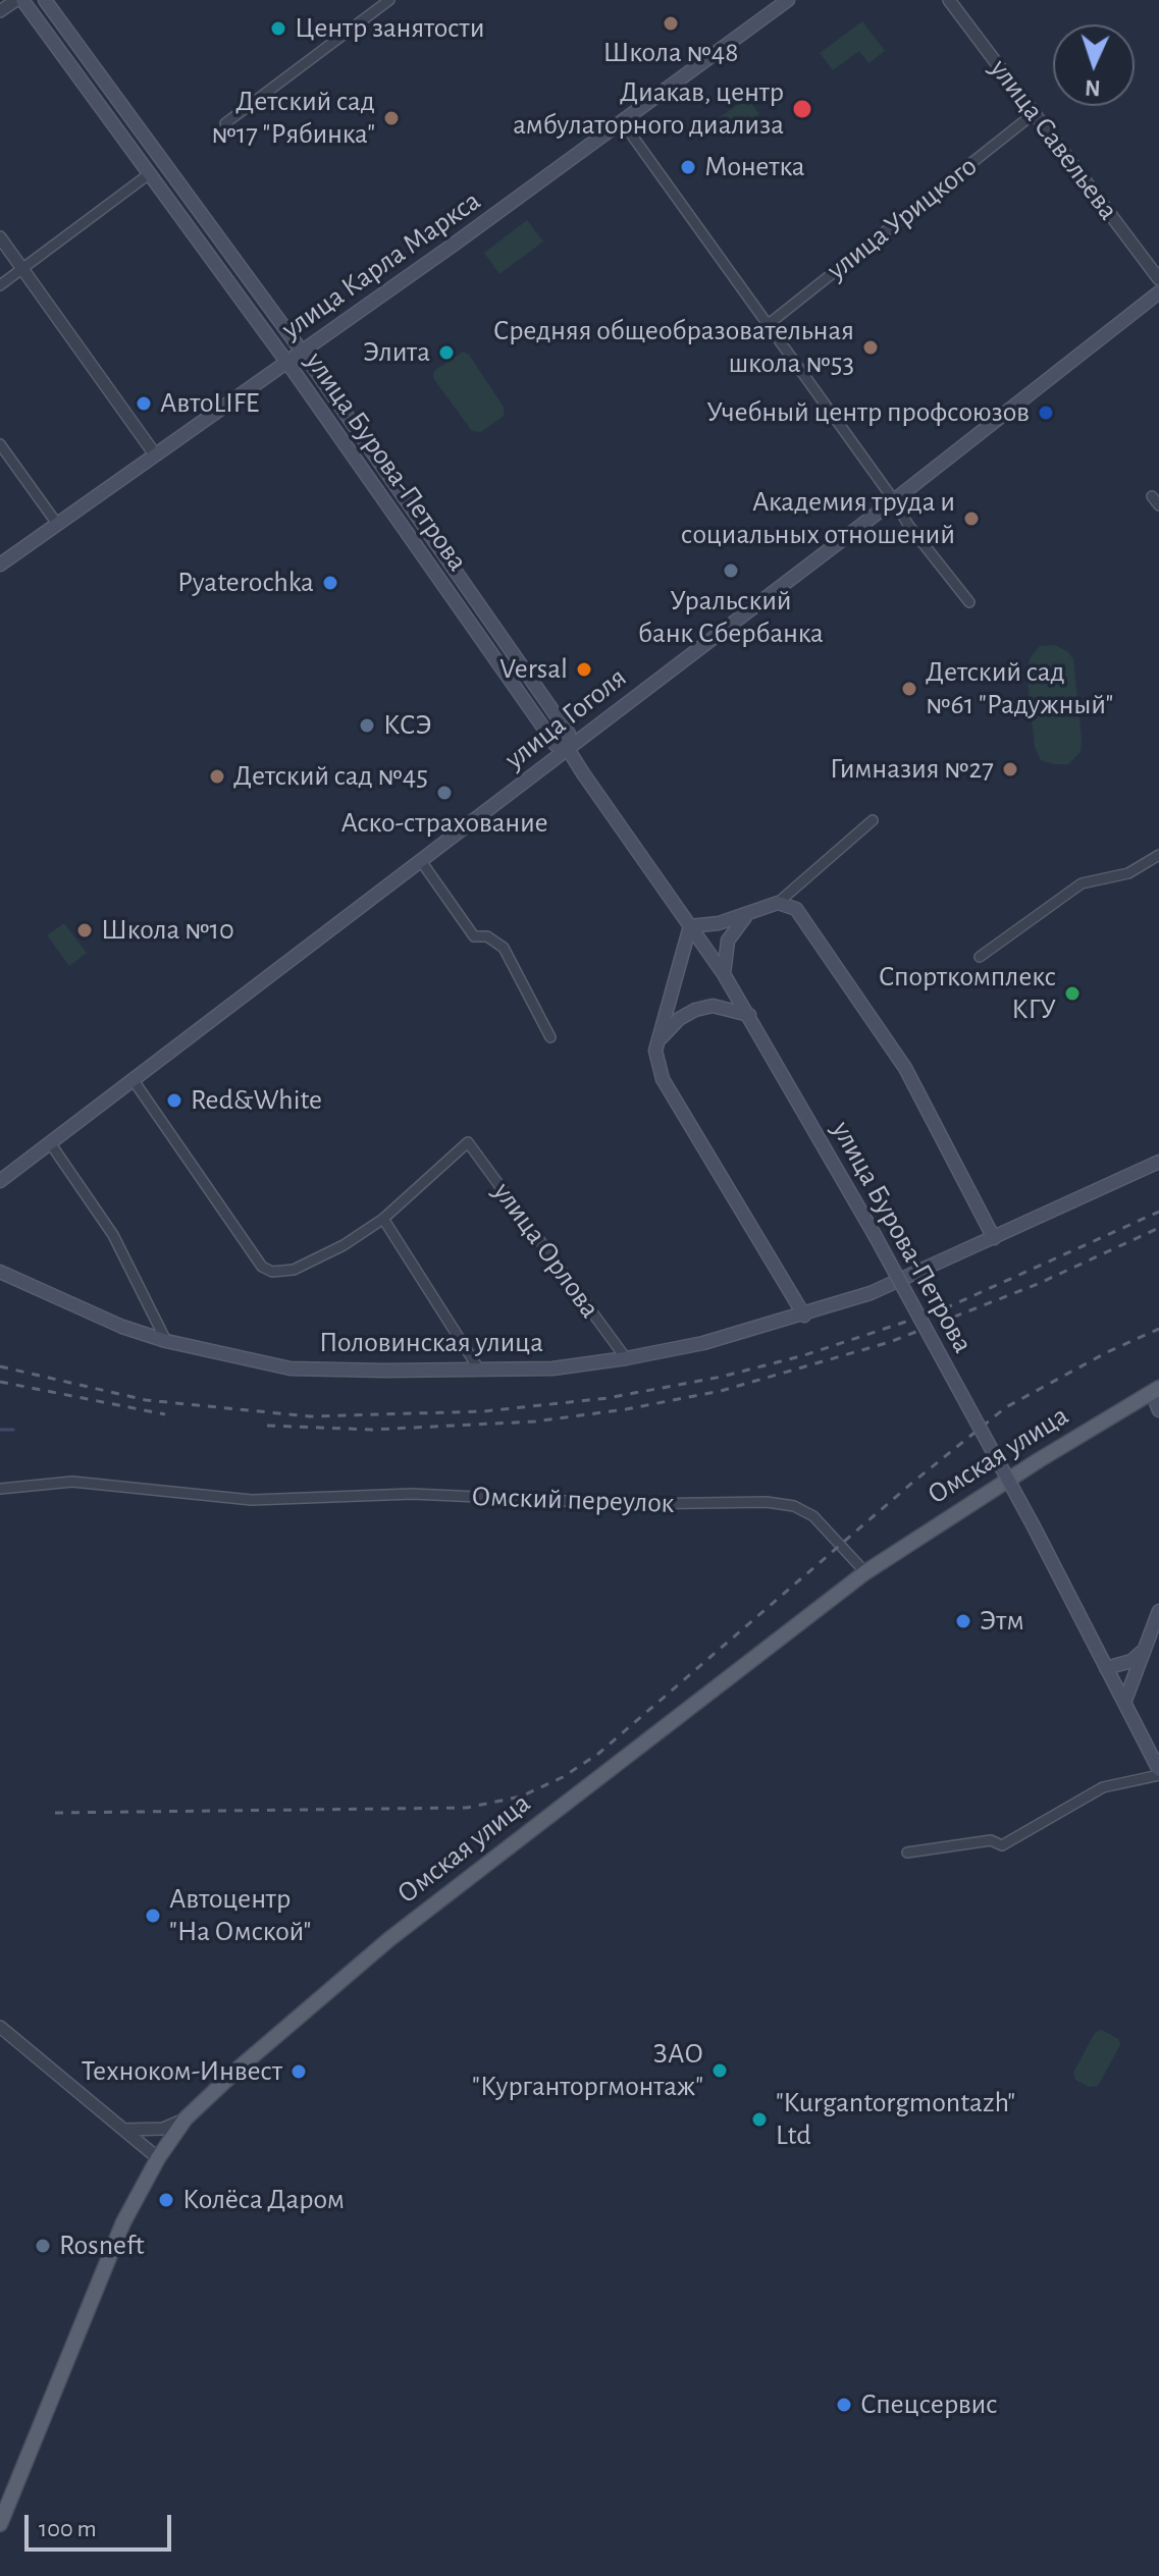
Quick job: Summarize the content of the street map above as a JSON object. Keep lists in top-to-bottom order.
{
  "streets": {
    "main road": [
      "улица Карла Маркса",
      "улица Бурова-Петрова",
      "улица Гоголя",
      "Половинская улица",
      "Омская улица"
    ],
    "street": [
      "улица Савельева",
      "улица Урицкого",
      "улица Орлова",
      "Омский переулок"
    ]
  },
  "crossings": [
    ["улица Савельева", "улица Урицкого"],
    ["улица Карла Маркса", "улица Бурова-Петрова"],
    ["улица Бурова-Петрова", "улица Гоголя"],
    ["улица Орлова", "Половинская улица"],
    ["Омская улица", "Омский переулок"]
  ],
  "places": [
    "Школа №48",
    "Центр занятости",
    "Диакав, центр амбулаторного диализа",
    "Детский сад №17 \"Рябинка\"",
    "Монетка",
    "Средняя общеобразовательная школа №53",
    "Элита",
    "АвтоLIFE",
    "Учебный центр профсоюзов",
    "Академия труда и социальных отношений",
    "Уральский банк Сбербанка",
    "Pyaterochka",
    "Versal",
    "Детский сад №61 \"Радужный\"",
    "КСЭ",
    "Гимназия №27",
    "Детский сад №45",
    "Аско-страхование",
    "Школа №10",
    "Спорткомплекс КГУ",
    "Red&White",
    "Этм",
    "Автоцентр \"На Омской\"",
    "ЗАО \"Курганторгмонтаж\"",
    "Техноком-Инвест",
    "\"Kurgantorgmontazh\" Ltd",
    "Колёса Даром",
    "Rosneft",
    "Спецсервис"
  ],
  "scale_bar": "100 m",
  "north": "bottom"
}
